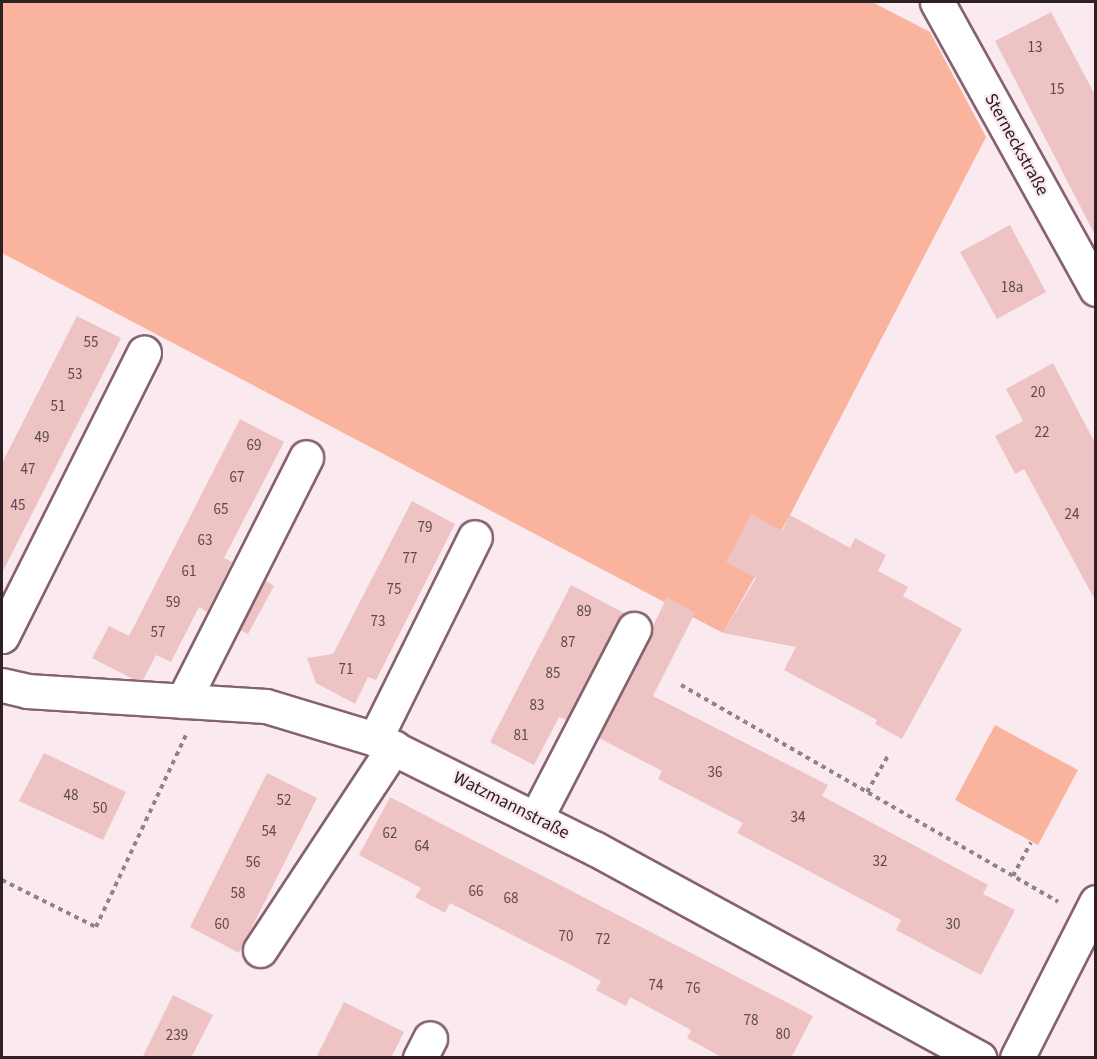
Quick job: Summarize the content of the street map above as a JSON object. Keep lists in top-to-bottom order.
{
  "streets": {
    "street": ["Sterneckstraße", "Watzmannstraße"]
  },
  "house_numbers": [
    "13",
    "15",
    "18a",
    "55",
    "53",
    "20",
    "51",
    "22",
    "49",
    "69",
    "47",
    "67",
    "45",
    "65",
    "24",
    "79",
    "63",
    "77",
    "61",
    "75",
    "59",
    "89",
    "73",
    "57",
    "87",
    "71",
    "85",
    "83",
    "81",
    "36",
    "48",
    "52",
    "50",
    "34",
    "54",
    "62",
    "64",
    "32",
    "56",
    "66",
    "58",
    "68",
    "60",
    "30",
    "70",
    "72",
    "74",
    "76",
    "78",
    "80",
    "239"
  ]
}
